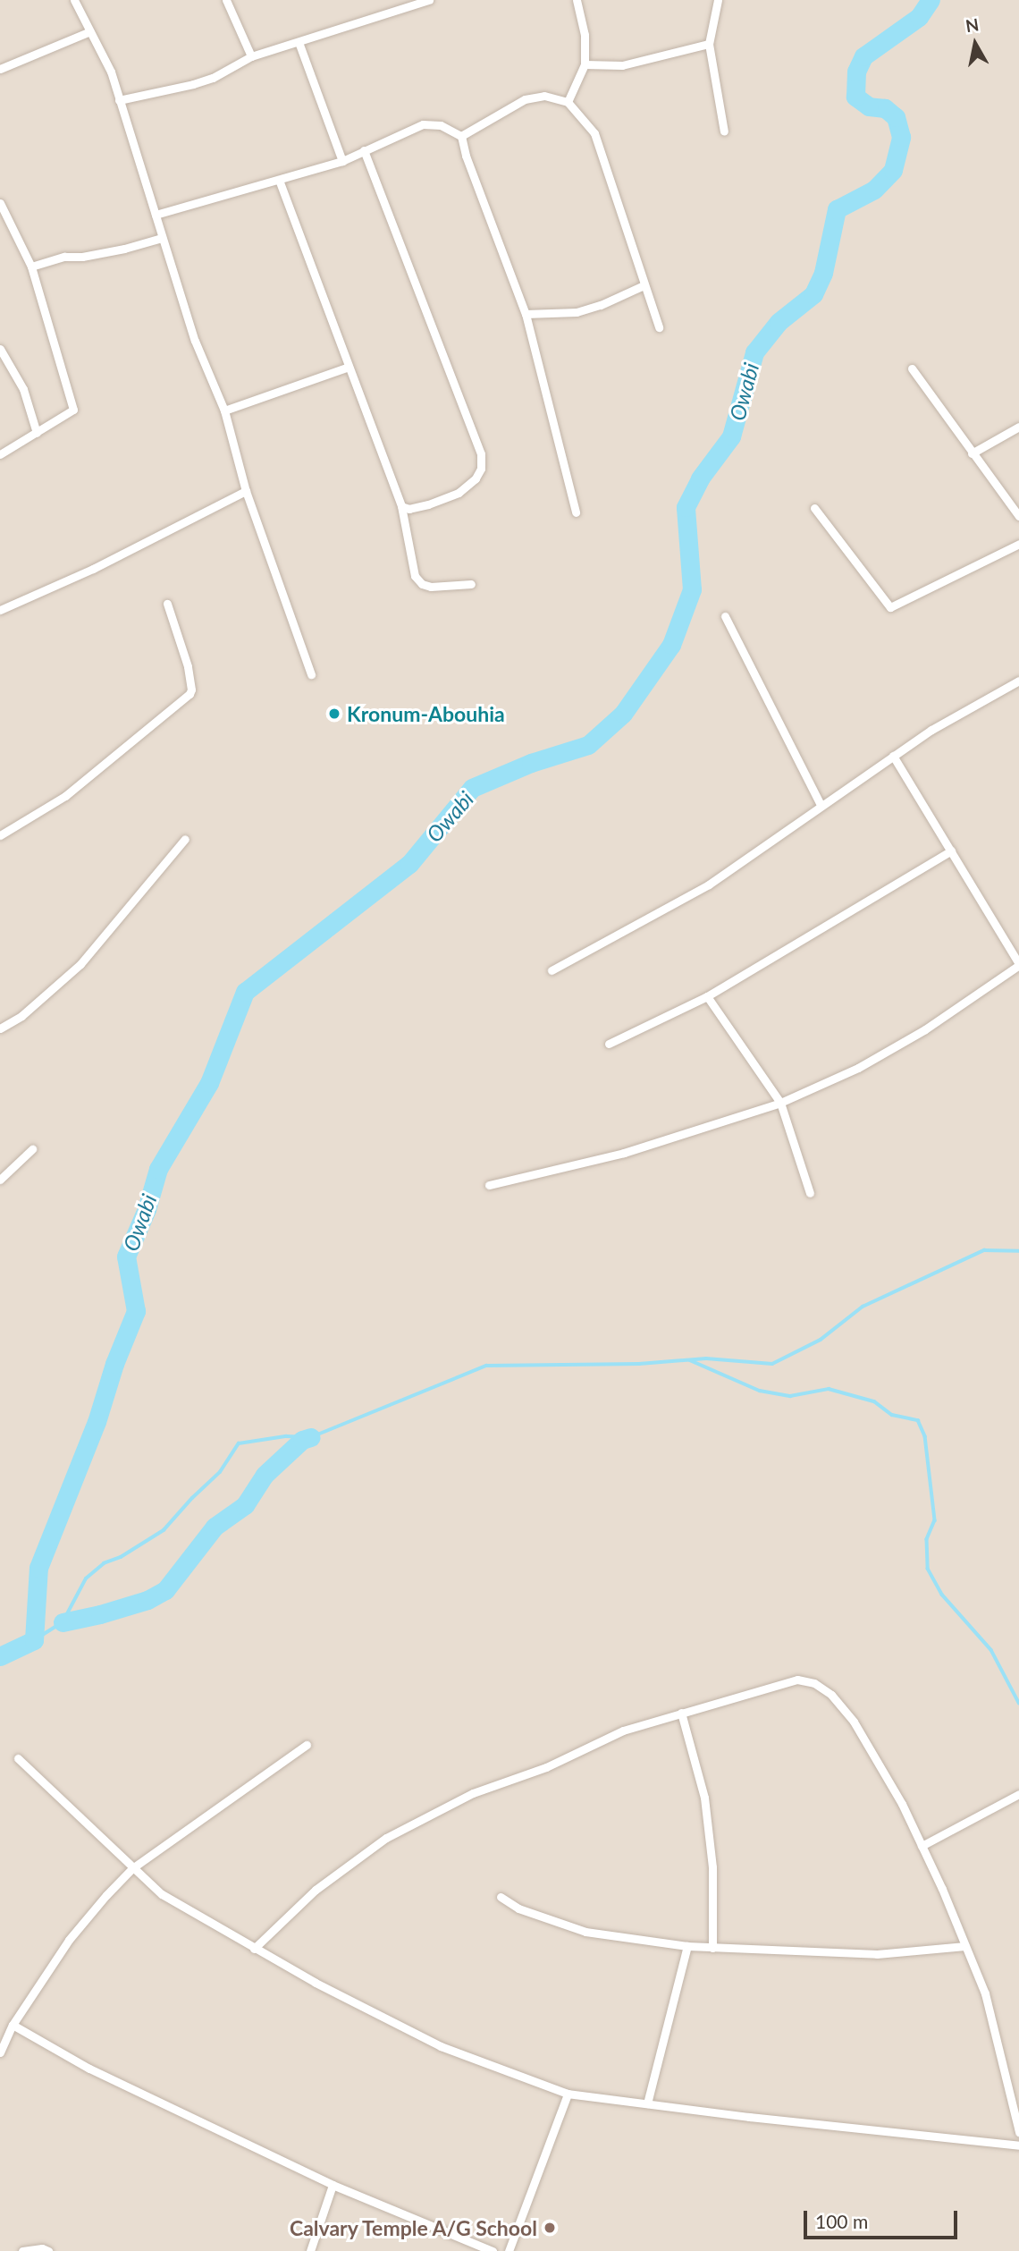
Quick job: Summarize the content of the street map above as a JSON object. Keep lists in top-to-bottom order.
{
  "water": ["Owabi"],
  "places": ["Kronum-Abouhia", "Calvary Temple A/G School"],
  "scale_bar": "100 m",
  "north": "top"
}
